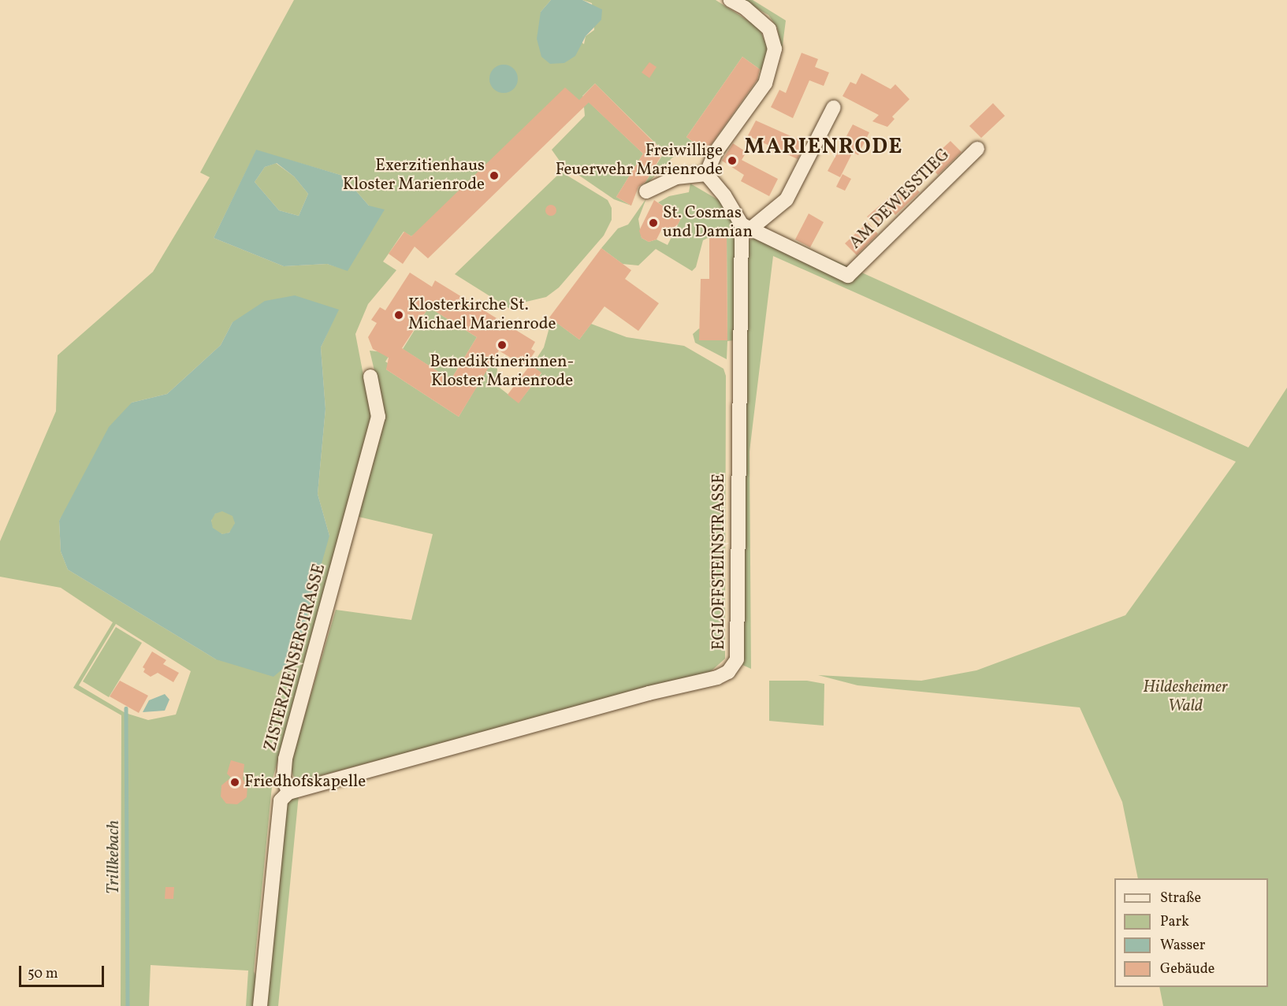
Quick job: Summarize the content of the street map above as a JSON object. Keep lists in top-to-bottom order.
{
  "streets": {
    "street": ["AM DEWESSTIEG", "EGLOFFSTEINSTRASSE", "ZISTERZIENSERSTRASSE"]
  },
  "crossings": [
    ["AM DEWESSTIEG", "EGLOFFSTEINSTRASSE"],
    ["EGLOFFSTEINSTRASSE", "ZISTERZIENSERSTRASSE"]
  ],
  "districts": ["MARIENRODE"],
  "water": ["Trillkebach"],
  "parks": ["Hildesheimer Wald"],
  "places": [
    "Freiwillige Feuerwehr Marienrode",
    "Exerzitienhaus Kloster Marienrode",
    "St. Cosmas und Damian",
    "Klosterkirche St. Michael Marienrode",
    "Benediktinerinnen- Kloster Marienrode",
    "Friedhofskapelle"
  ],
  "legend": [
    "Straße",
    "Park",
    "Wasser",
    "Gebäude"
  ],
  "scale_bar": "50 m"
}
